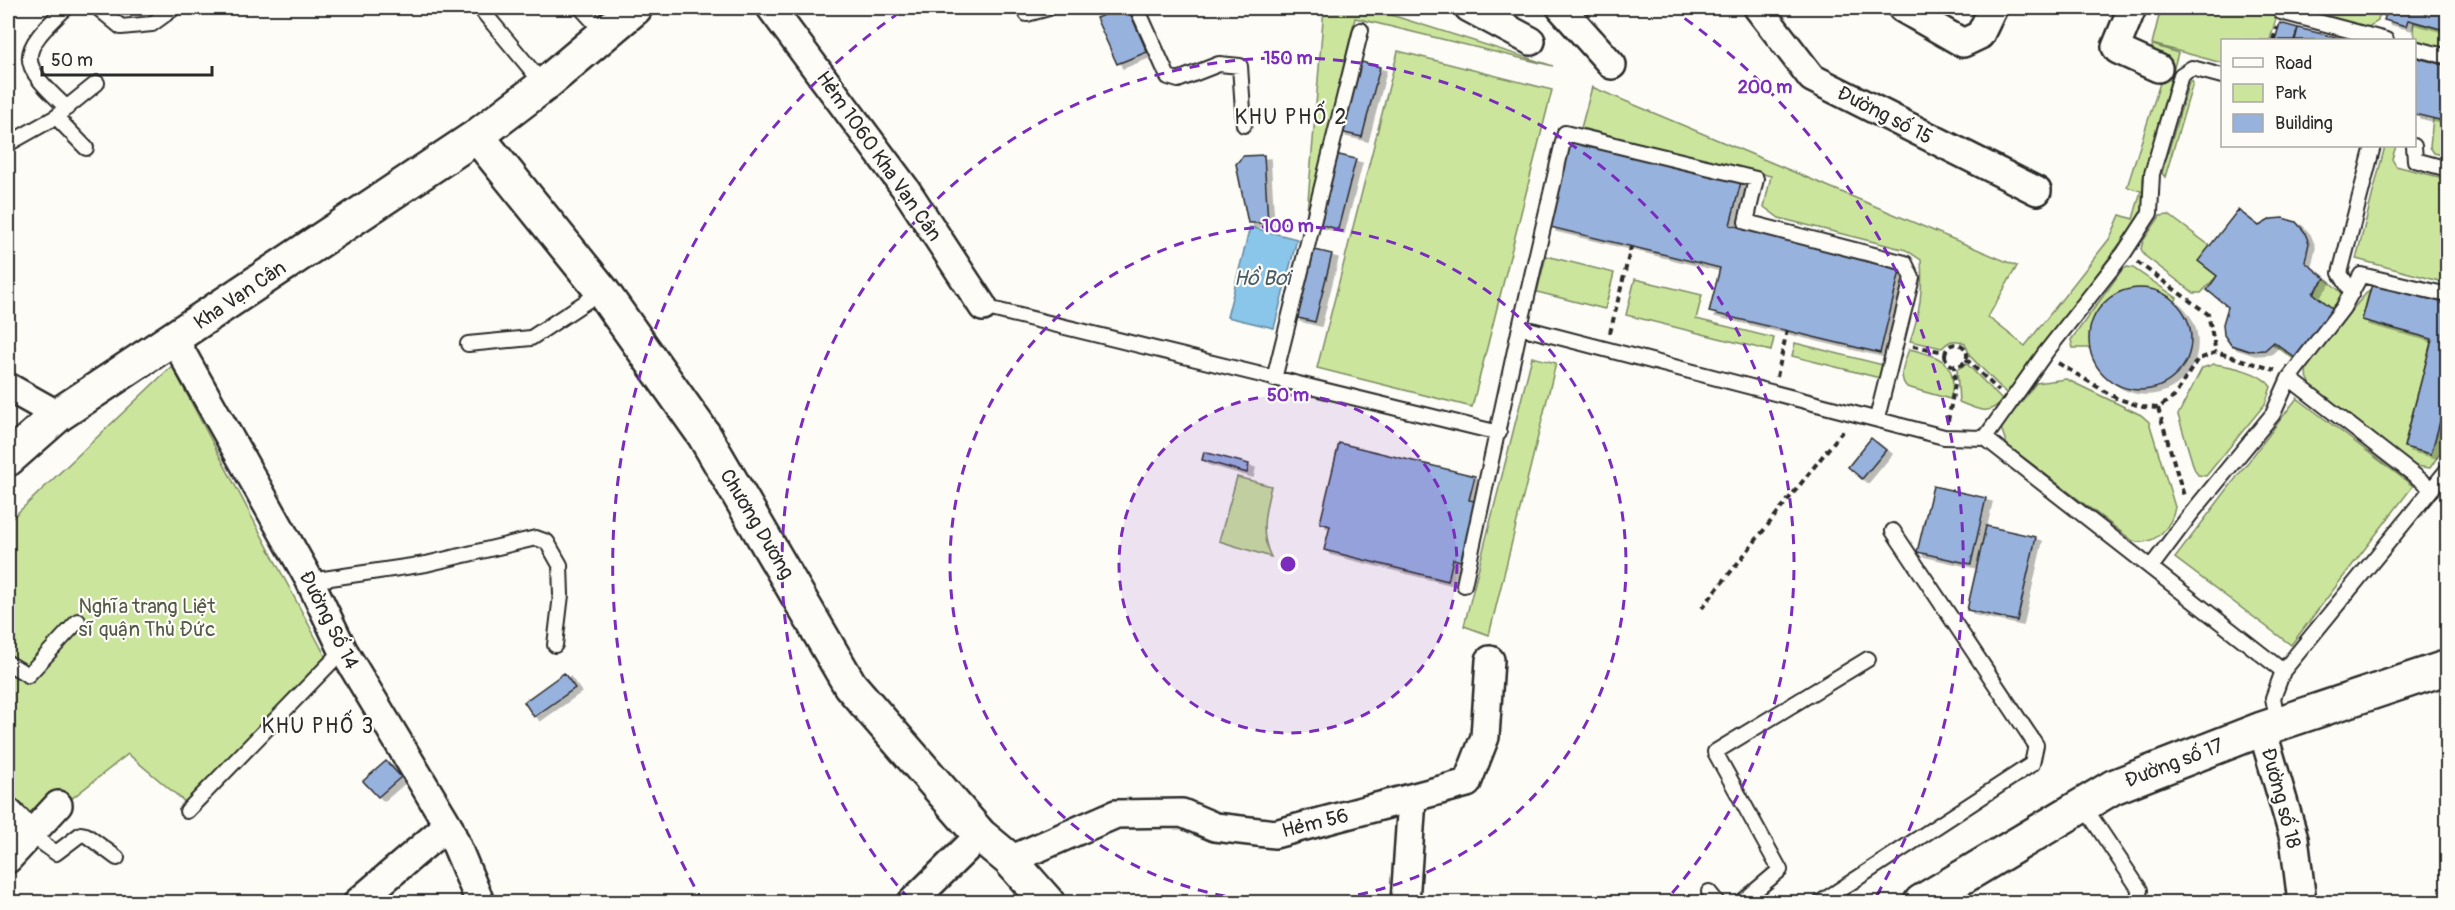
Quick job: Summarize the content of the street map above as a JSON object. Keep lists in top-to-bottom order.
{
  "streets": {
    "street": [
      "Đường số 15",
      "Hẻm 1060 Kha Vạn Cân",
      "Kha Vạn Cân",
      "Chương Dương",
      "Đường Số 14",
      "Đường số 17",
      "Đường số 18",
      "Hẻm 56"
    ]
  },
  "crossings": [
    ["Kha Vạn Cân", "Chương Dương"],
    ["Kha Vạn Cân", "Đường Số 14"],
    ["Chương Dương", "Hẻm 56"],
    ["Đường số 17", "Đường số 18"]
  ],
  "districts": ["KHU PHỐ 2", "KHU PHỐ 3"],
  "water": ["Hồ Bơi"],
  "parks": ["Nghĩa trang Liệt sĩ quận Thủ Đức"],
  "legend": ["Road", "Park", "Building"],
  "scale_bar": "50 m",
  "rings": [
    "150 m",
    "200 m",
    "100 m",
    "50 m"
  ]
}
